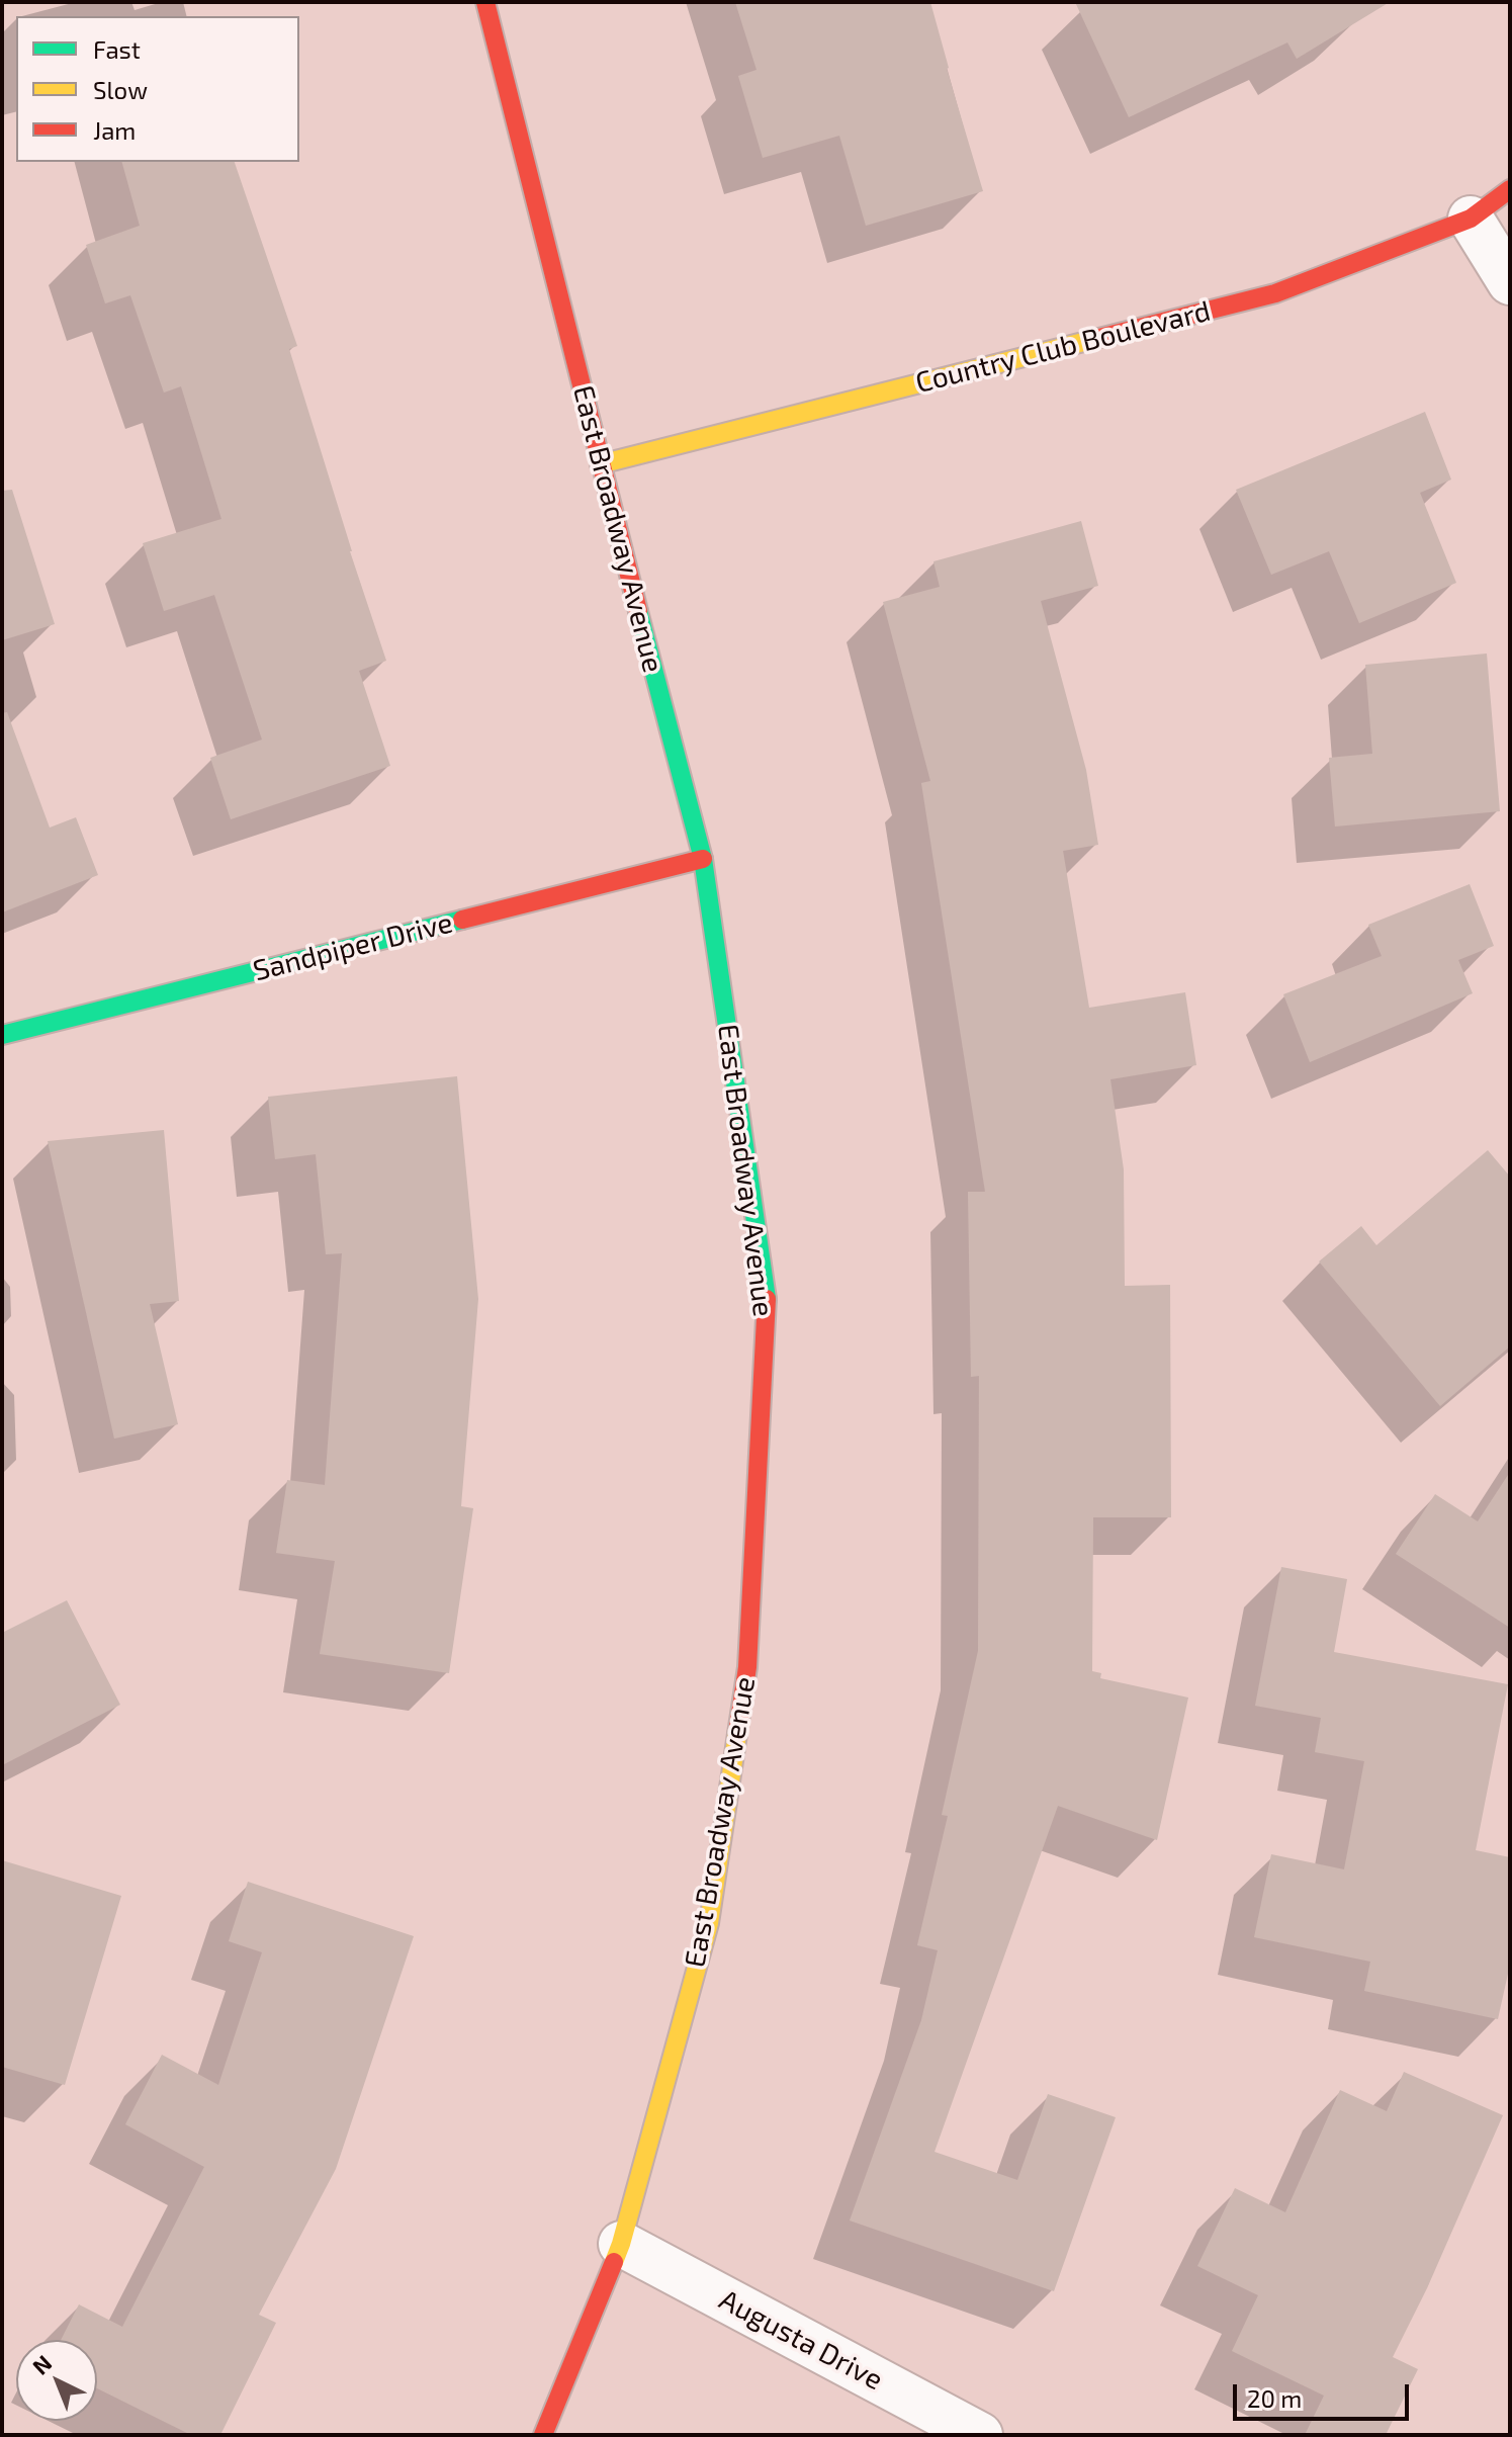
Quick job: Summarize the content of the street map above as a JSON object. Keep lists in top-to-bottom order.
{
  "streets": {
    "street": [
      "Country Club Boulevard",
      "East Broadway Avenue",
      "Sandpiper Drive",
      "Augusta Drive"
    ]
  },
  "crossings": [
    ["Country Club Boulevard", "East Broadway Avenue"],
    ["East Broadway Avenue", "Sandpiper Drive"],
    ["East Broadway Avenue", "Augusta Drive"]
  ],
  "legend": ["Fast", "Slow", "Jam"],
  "scale_bar": "20 m",
  "north": "top left"
}
